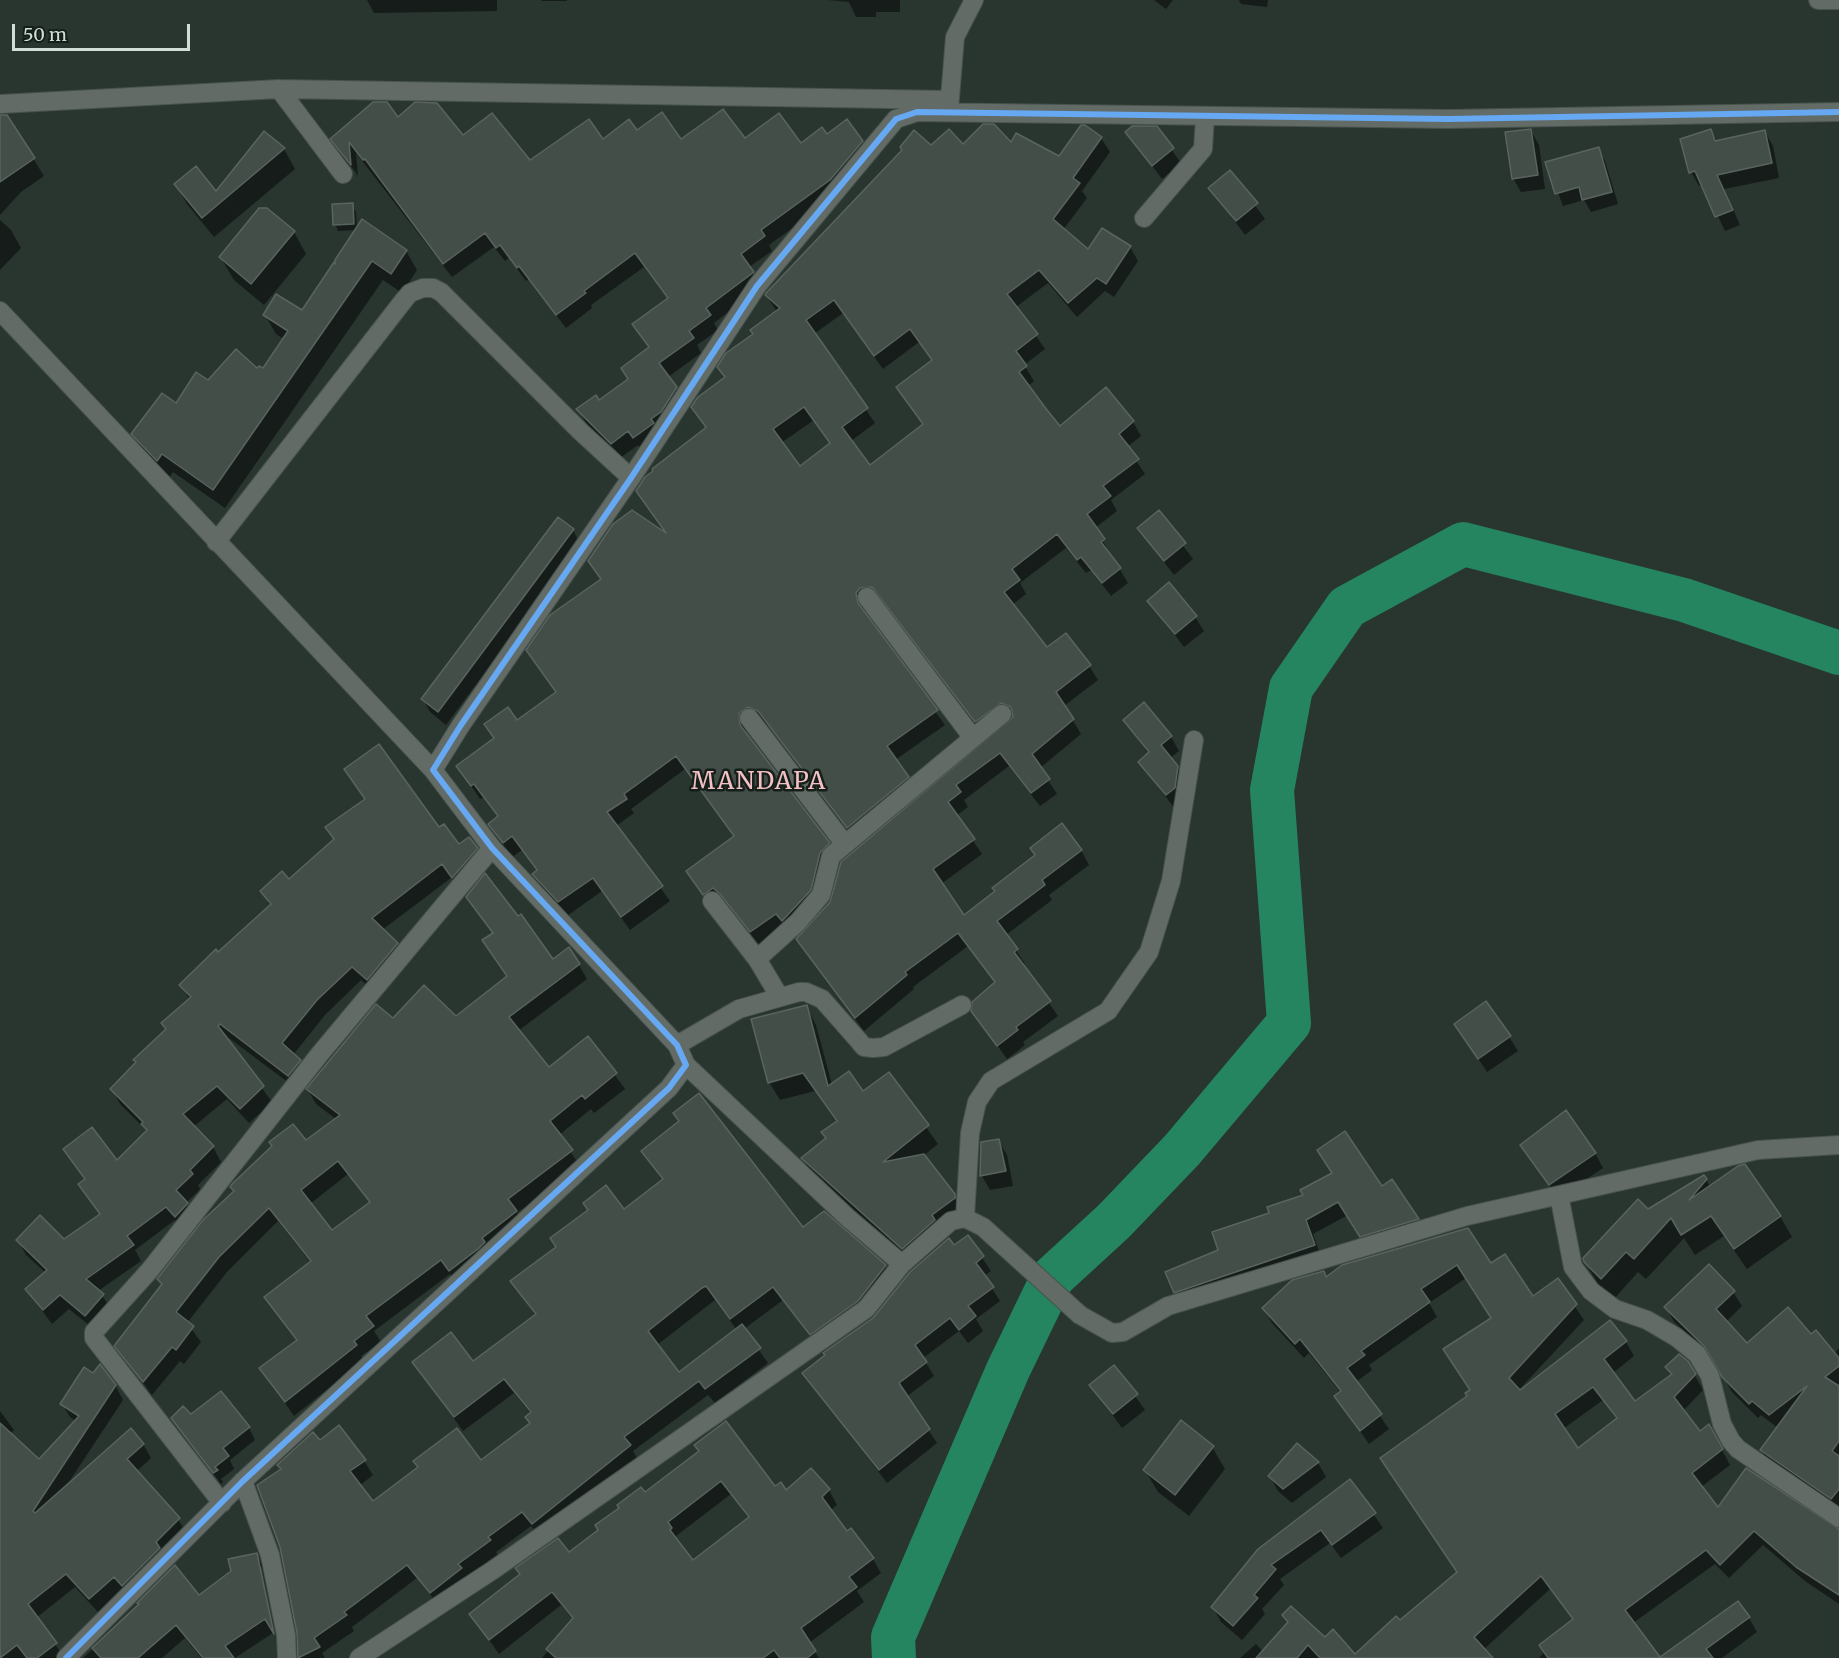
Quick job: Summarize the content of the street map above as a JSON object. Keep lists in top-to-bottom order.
{
  "districts": ["MANDAPA"],
  "scale_bar": "50 m"
}
